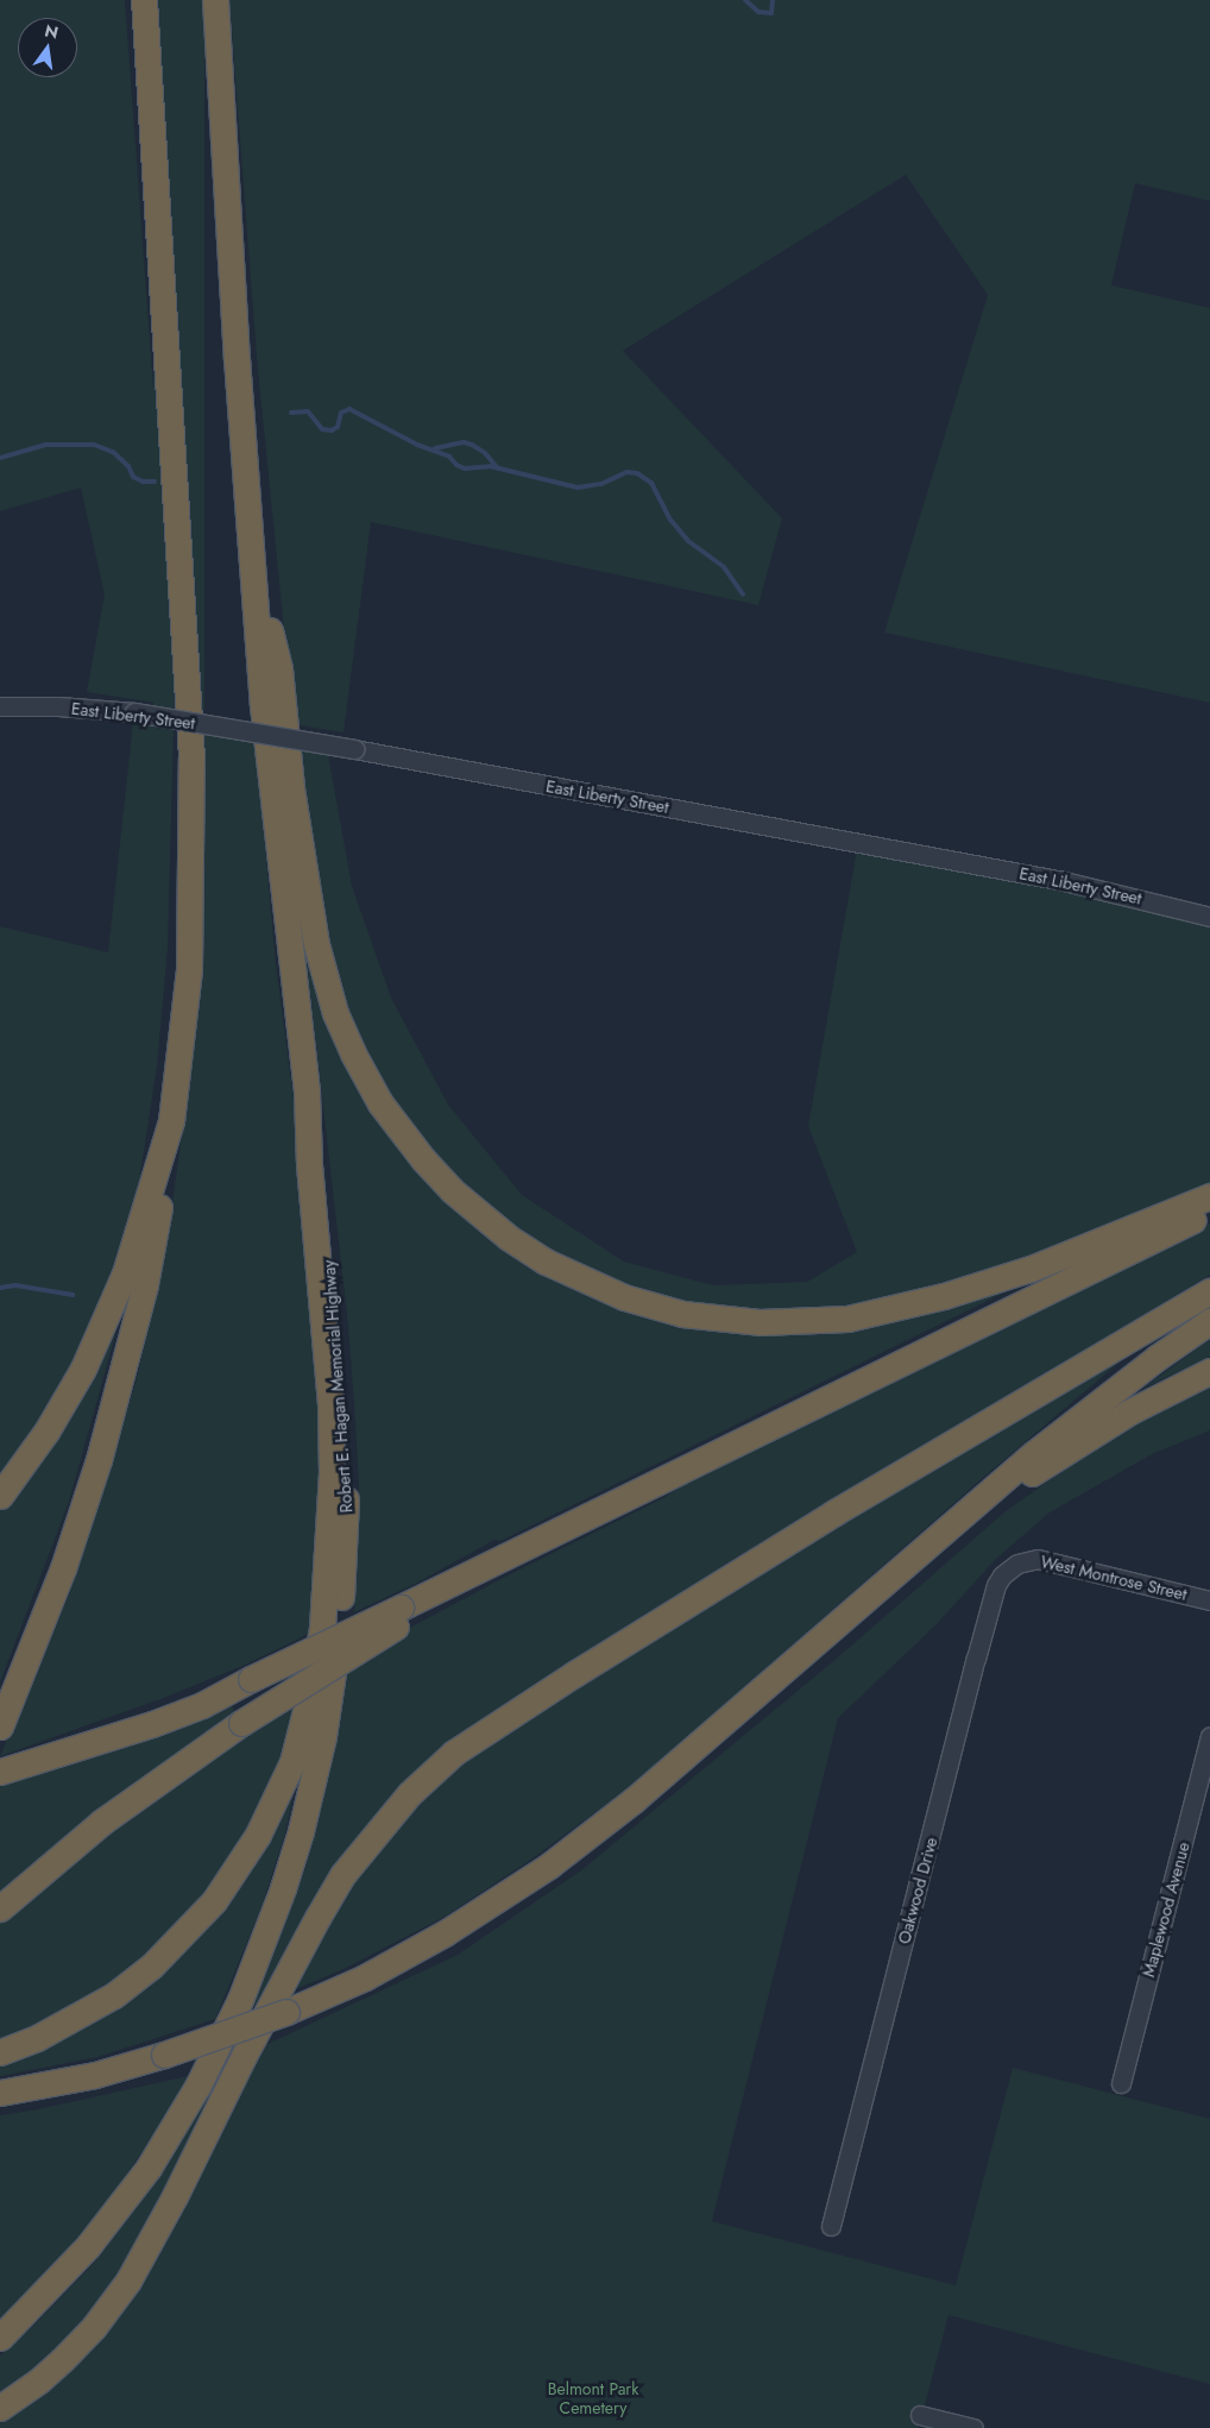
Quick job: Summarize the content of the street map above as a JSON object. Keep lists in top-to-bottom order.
{
  "streets": {
    "highway": ["Robert E. Hagan Memorial Highway"],
    "street": [
      "East Liberty Street",
      "West Montrose Street",
      "Oakwood Drive",
      "Maplewood Avenue"
    ]
  },
  "crossings": [
    ["West Montrose Street", "Oakwood Drive"]
  ],
  "parks": ["Belmont Park Cemetery"],
  "north": "top"
}
